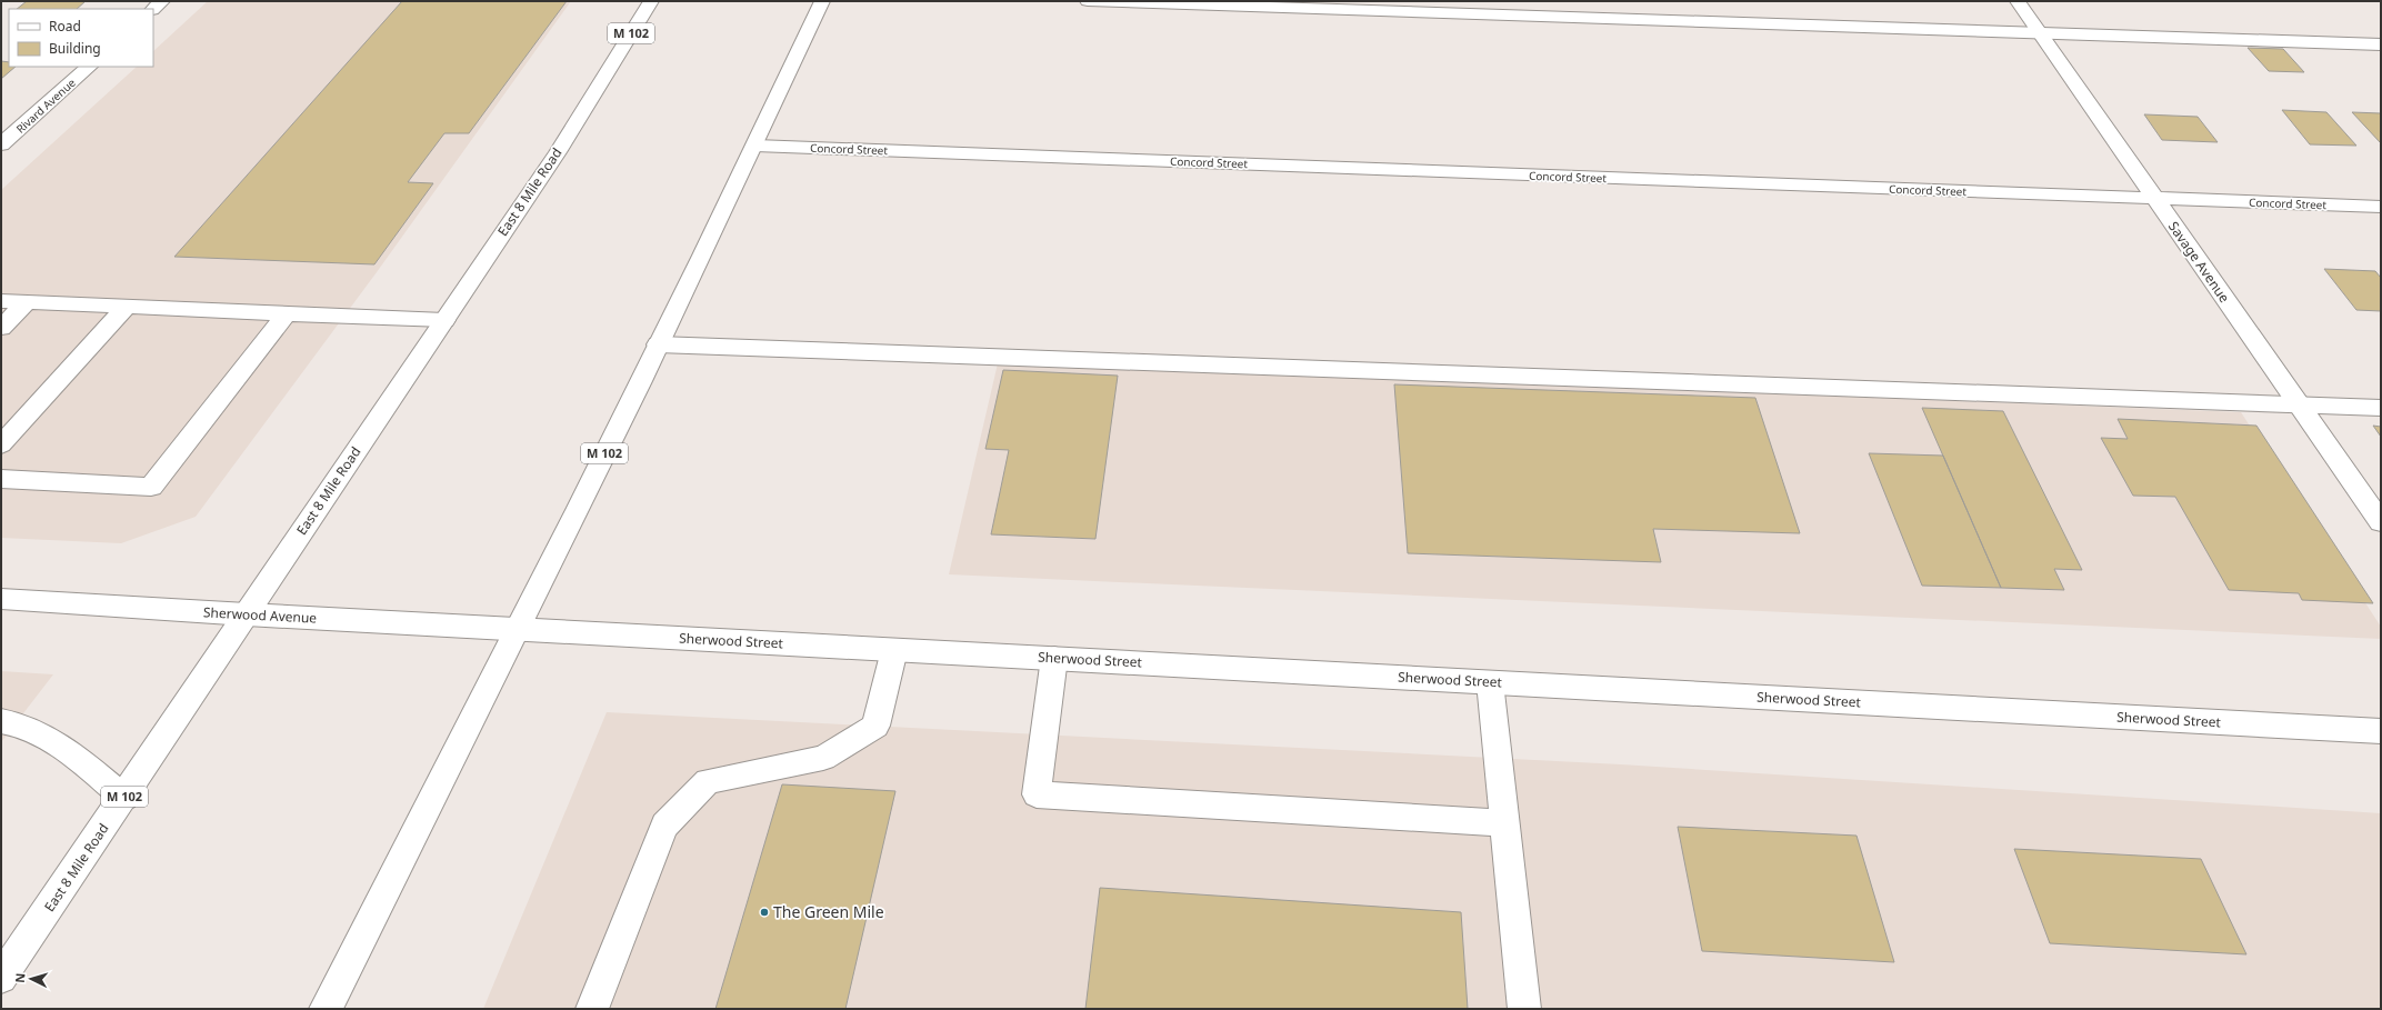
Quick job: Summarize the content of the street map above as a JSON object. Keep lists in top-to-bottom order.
{
  "streets": {
    "main road": [
      "M 102",
      "Rivard Avenue",
      "Concord Street",
      "East 8 Mile Road",
      "Savage Avenue",
      "Sherwood Avenue",
      "Sherwood Street"
    ]
  },
  "crossings": [
    ["M 102", "Concord Street"],
    ["M 102", "Sherwood Avenue"],
    ["M 102", "Sherwood Street"],
    ["Concord Street", "Savage Avenue"],
    ["East 8 Mile Road", "Sherwood Avenue"],
    ["Sherwood Avenue", "Sherwood Street"]
  ],
  "places": ["The Green Mile"],
  "legend": ["Road", "Building"],
  "north": "left"
}
